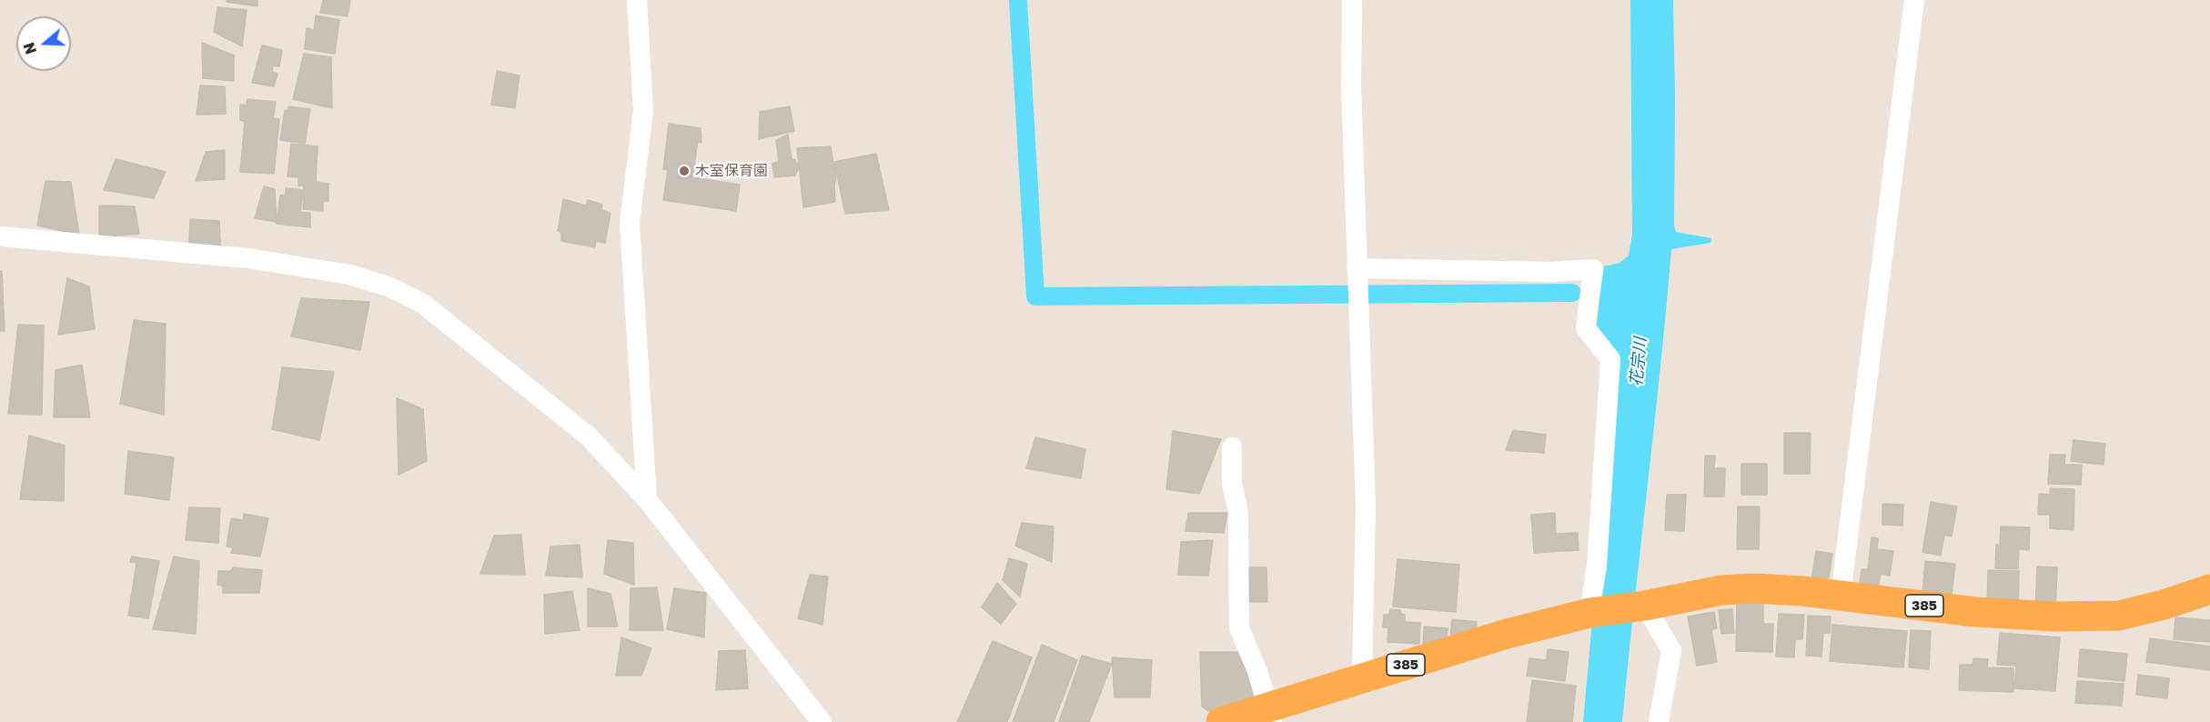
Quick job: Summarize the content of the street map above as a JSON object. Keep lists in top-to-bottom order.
{
  "streets": {
    "highway": ["385"]
  },
  "water": ["花宗川"],
  "places": ["木室保育園"],
  "north": "left"
}
